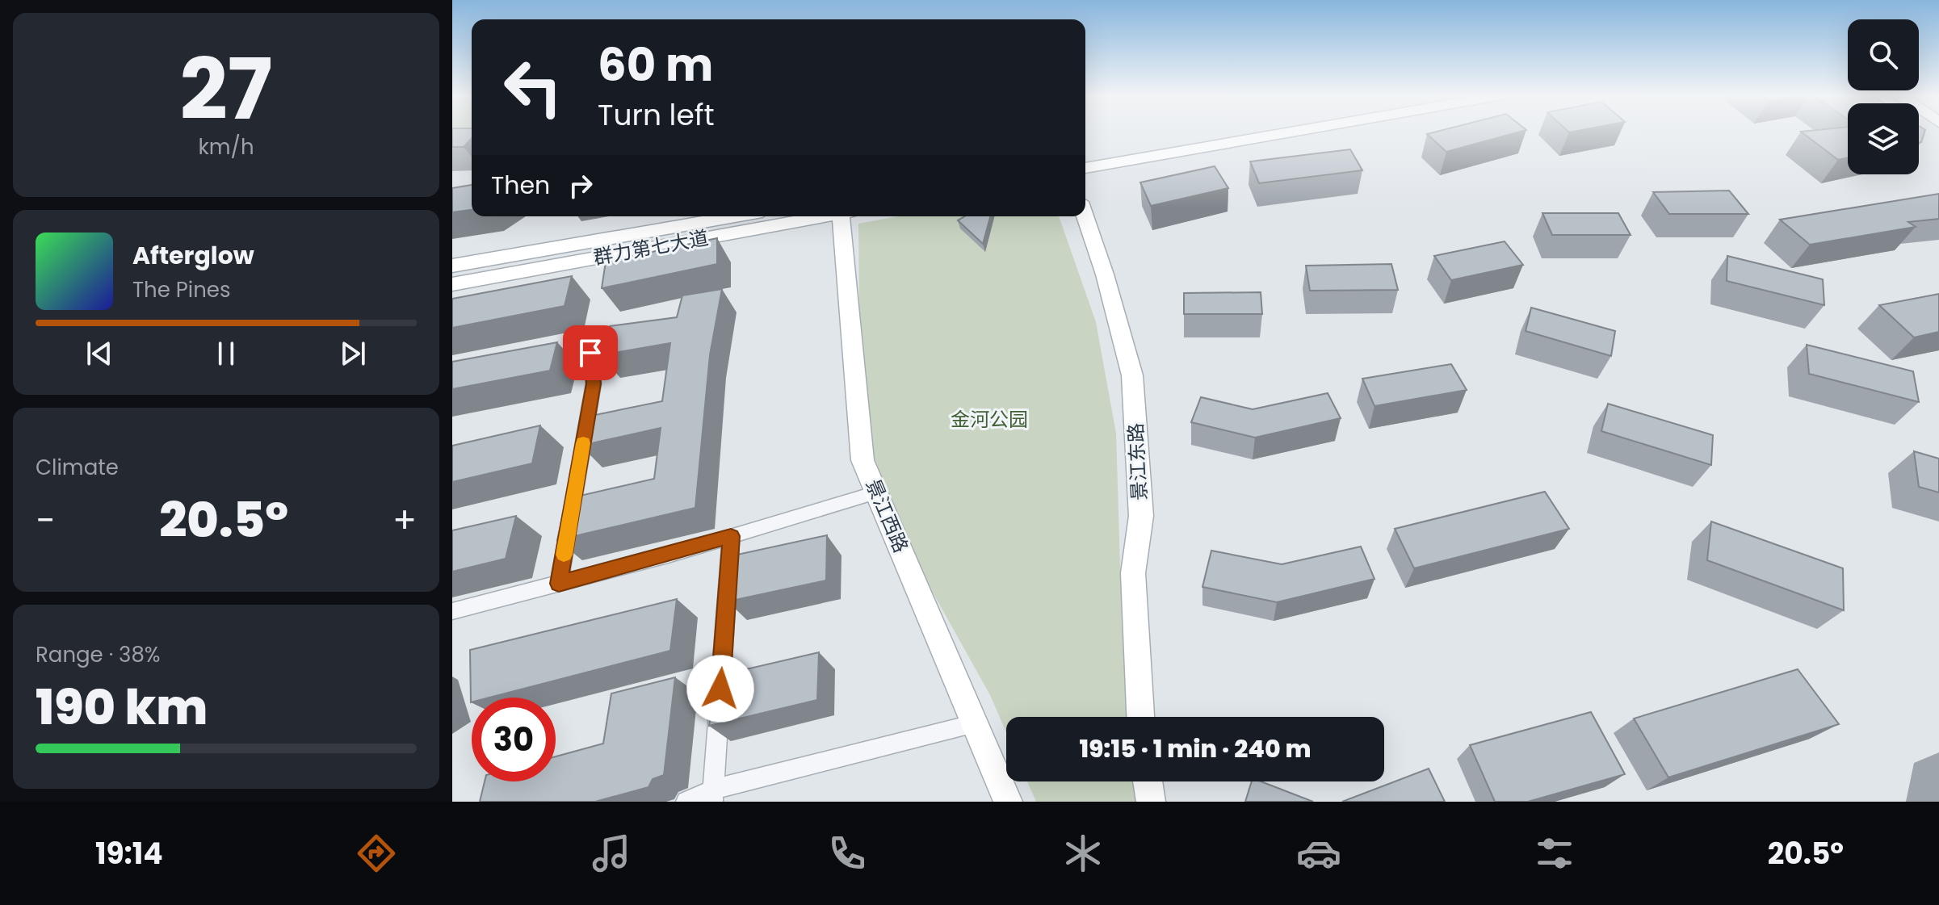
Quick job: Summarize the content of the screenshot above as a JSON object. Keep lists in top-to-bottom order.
{
  "streets": {
    "main road": ["群力第七大道", "景江东路", "景江西路"]
  },
  "parks": ["金河公园"],
  "page": {
    "tile": [
      ["27", "km/h"],
      "Climate",
      ["Range · 38%", "190 km"]
    ],
    "turn": ["60 m", "Turn left"],
    "then": "Then",
    "song": ["Afterglow", "The Pines"],
    "heat": ["−", "20.5°", "+"],
    "limit": "30",
    "trip": "19:15 · 1 min · 240 m",
    "tabs": ["19:14", "20.5°"]
  }
}
